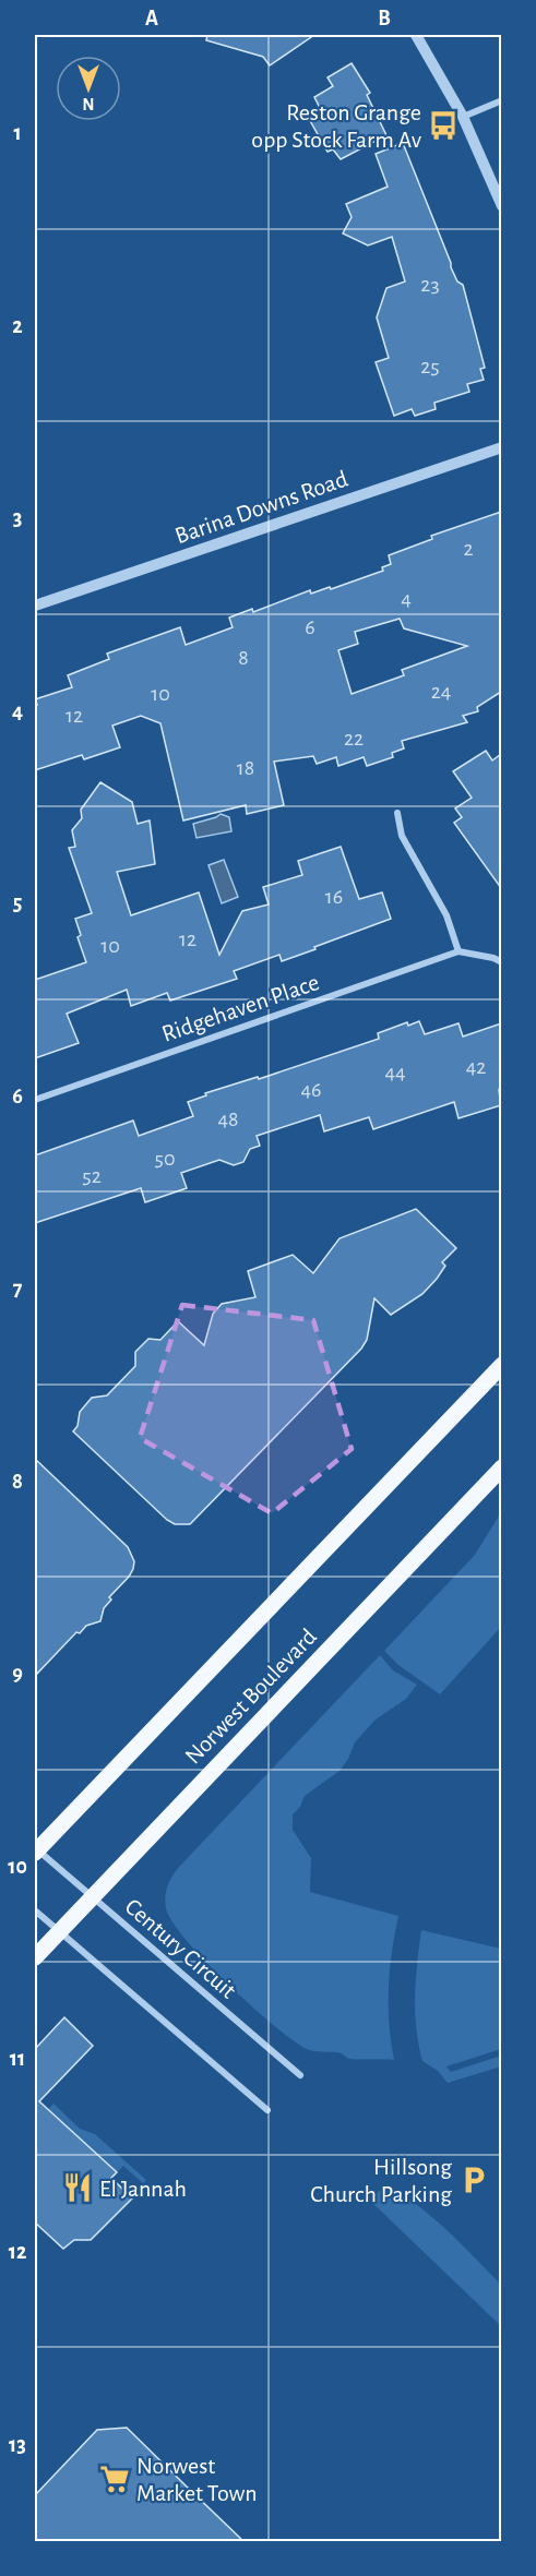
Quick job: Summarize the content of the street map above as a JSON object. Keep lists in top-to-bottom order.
{
  "streets": {
    "main road": ["Norwest Boulevard"],
    "street": ["Barina Downs Road", "Ridgehaven Place", "Century Circuit"]
  },
  "crossings": [
    ["Norwest Boulevard", "Century Circuit"]
  ],
  "places": {
    "bus stop": ["Reston Grange opp Stock Farm Av"],
    "parking": ["Hillsong Church Parking"],
    "restaurant": ["El Jannah"],
    "supermarket": ["Norwest Market Town"]
  },
  "house_numbers": [
    "23",
    "25",
    "2",
    "4",
    "6",
    "8",
    "24",
    "10",
    "12",
    "22",
    "18",
    "16",
    "12",
    "10",
    "42",
    "44",
    "46",
    "48",
    "50",
    "52"
  ],
  "north": "bottom",
  "grid": {
    "columns": ["A", "B"],
    "rows": [
      "1",
      "2",
      "3",
      "4",
      "5",
      "6",
      "7",
      "8",
      "9",
      "10",
      "11",
      "12",
      "13"
    ]
  }
}
